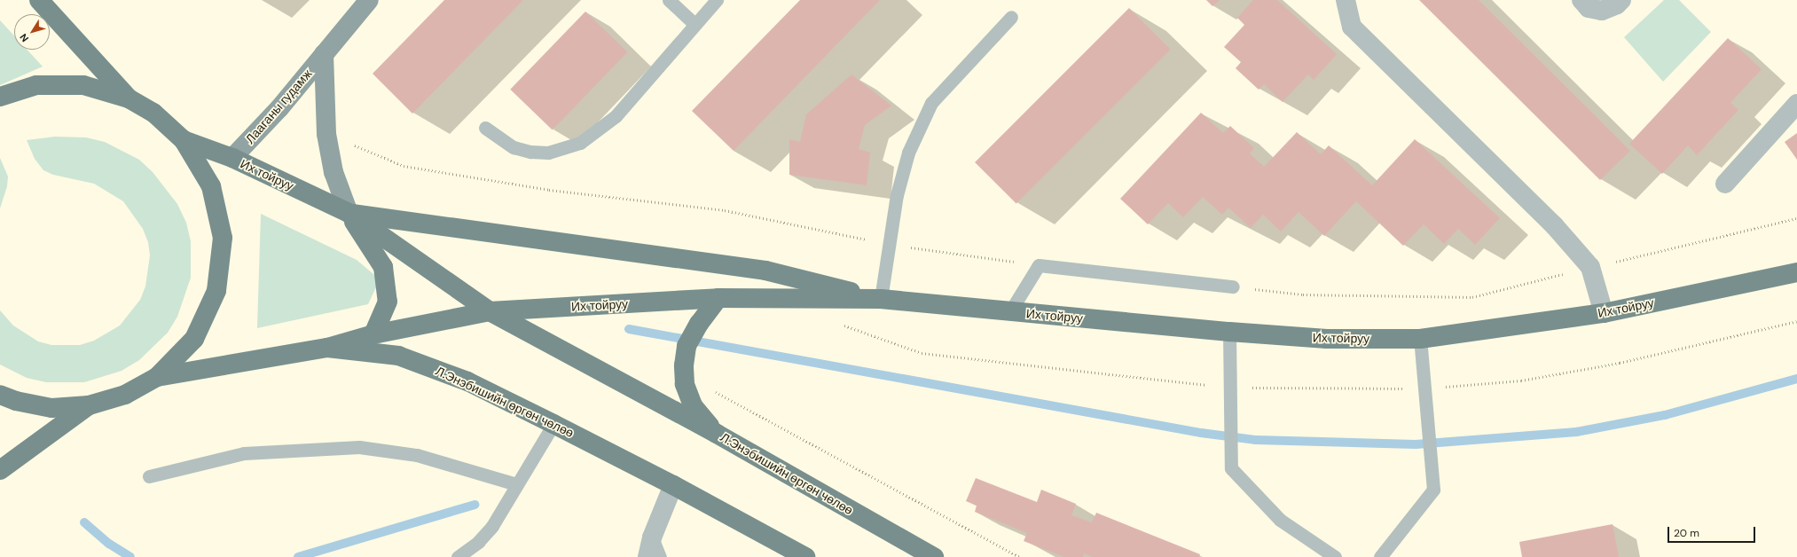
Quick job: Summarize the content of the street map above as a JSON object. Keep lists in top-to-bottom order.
{
  "streets": {
    "main road": ["Лааганы гудамж", "Их тойруу", "Л.Энэбишийн өргөн чөлөө"]
  },
  "crossings": [
    ["Лааганы гудамж", "Их тойруу"],
    ["Их тойруу", "Л.Энэбишийн өргөн чөлөө"]
  ],
  "scale_bar": "20 m",
  "north": "bottom left"
}
